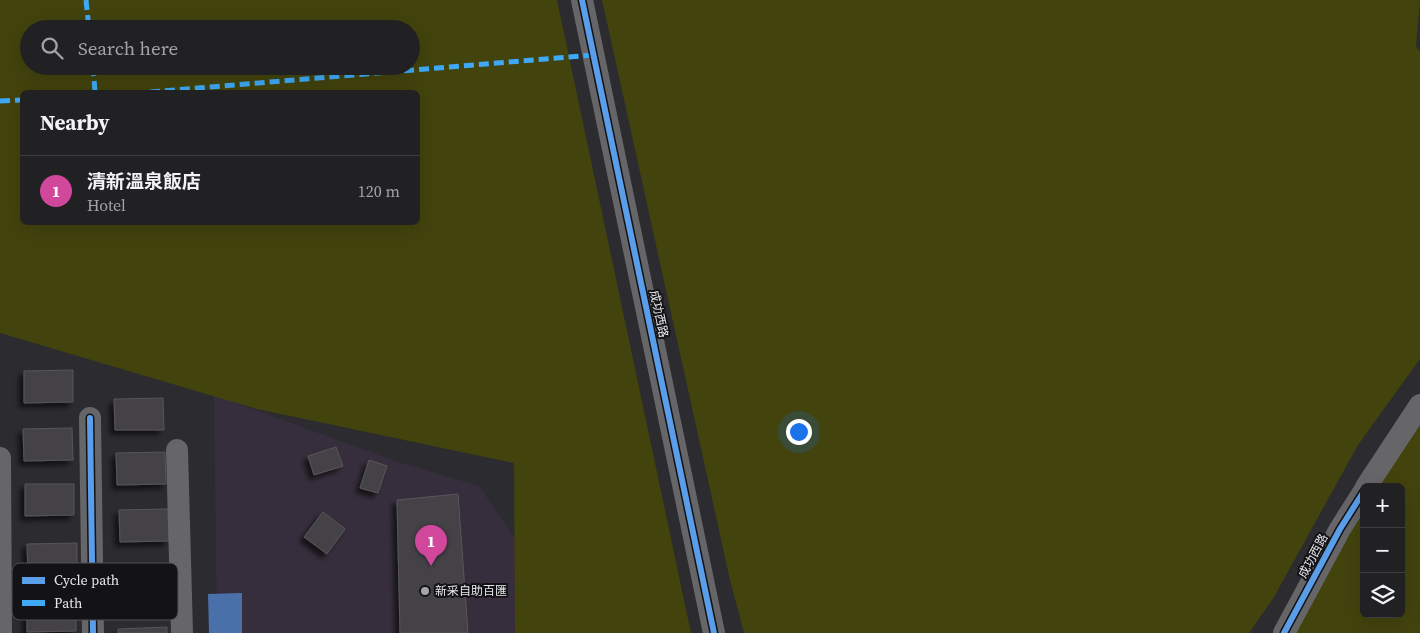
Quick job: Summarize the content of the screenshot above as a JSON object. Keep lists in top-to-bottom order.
{
  "streets": {
    "street": ["成功西路"]
  },
  "places": ["新采自助百匯"],
  "legend": ["Cycle path", "Path"],
  "page": {
    "search": "Search here",
    "heading": "Nearby",
    "list": [
      {
        "mark": "1",
        "name": "清新溫泉飯店",
        "note": "Hotel",
        "value": "120 m"
      }
    ],
    "map_buttons": ["+", "−"],
    "pins": "1"
  }
}
